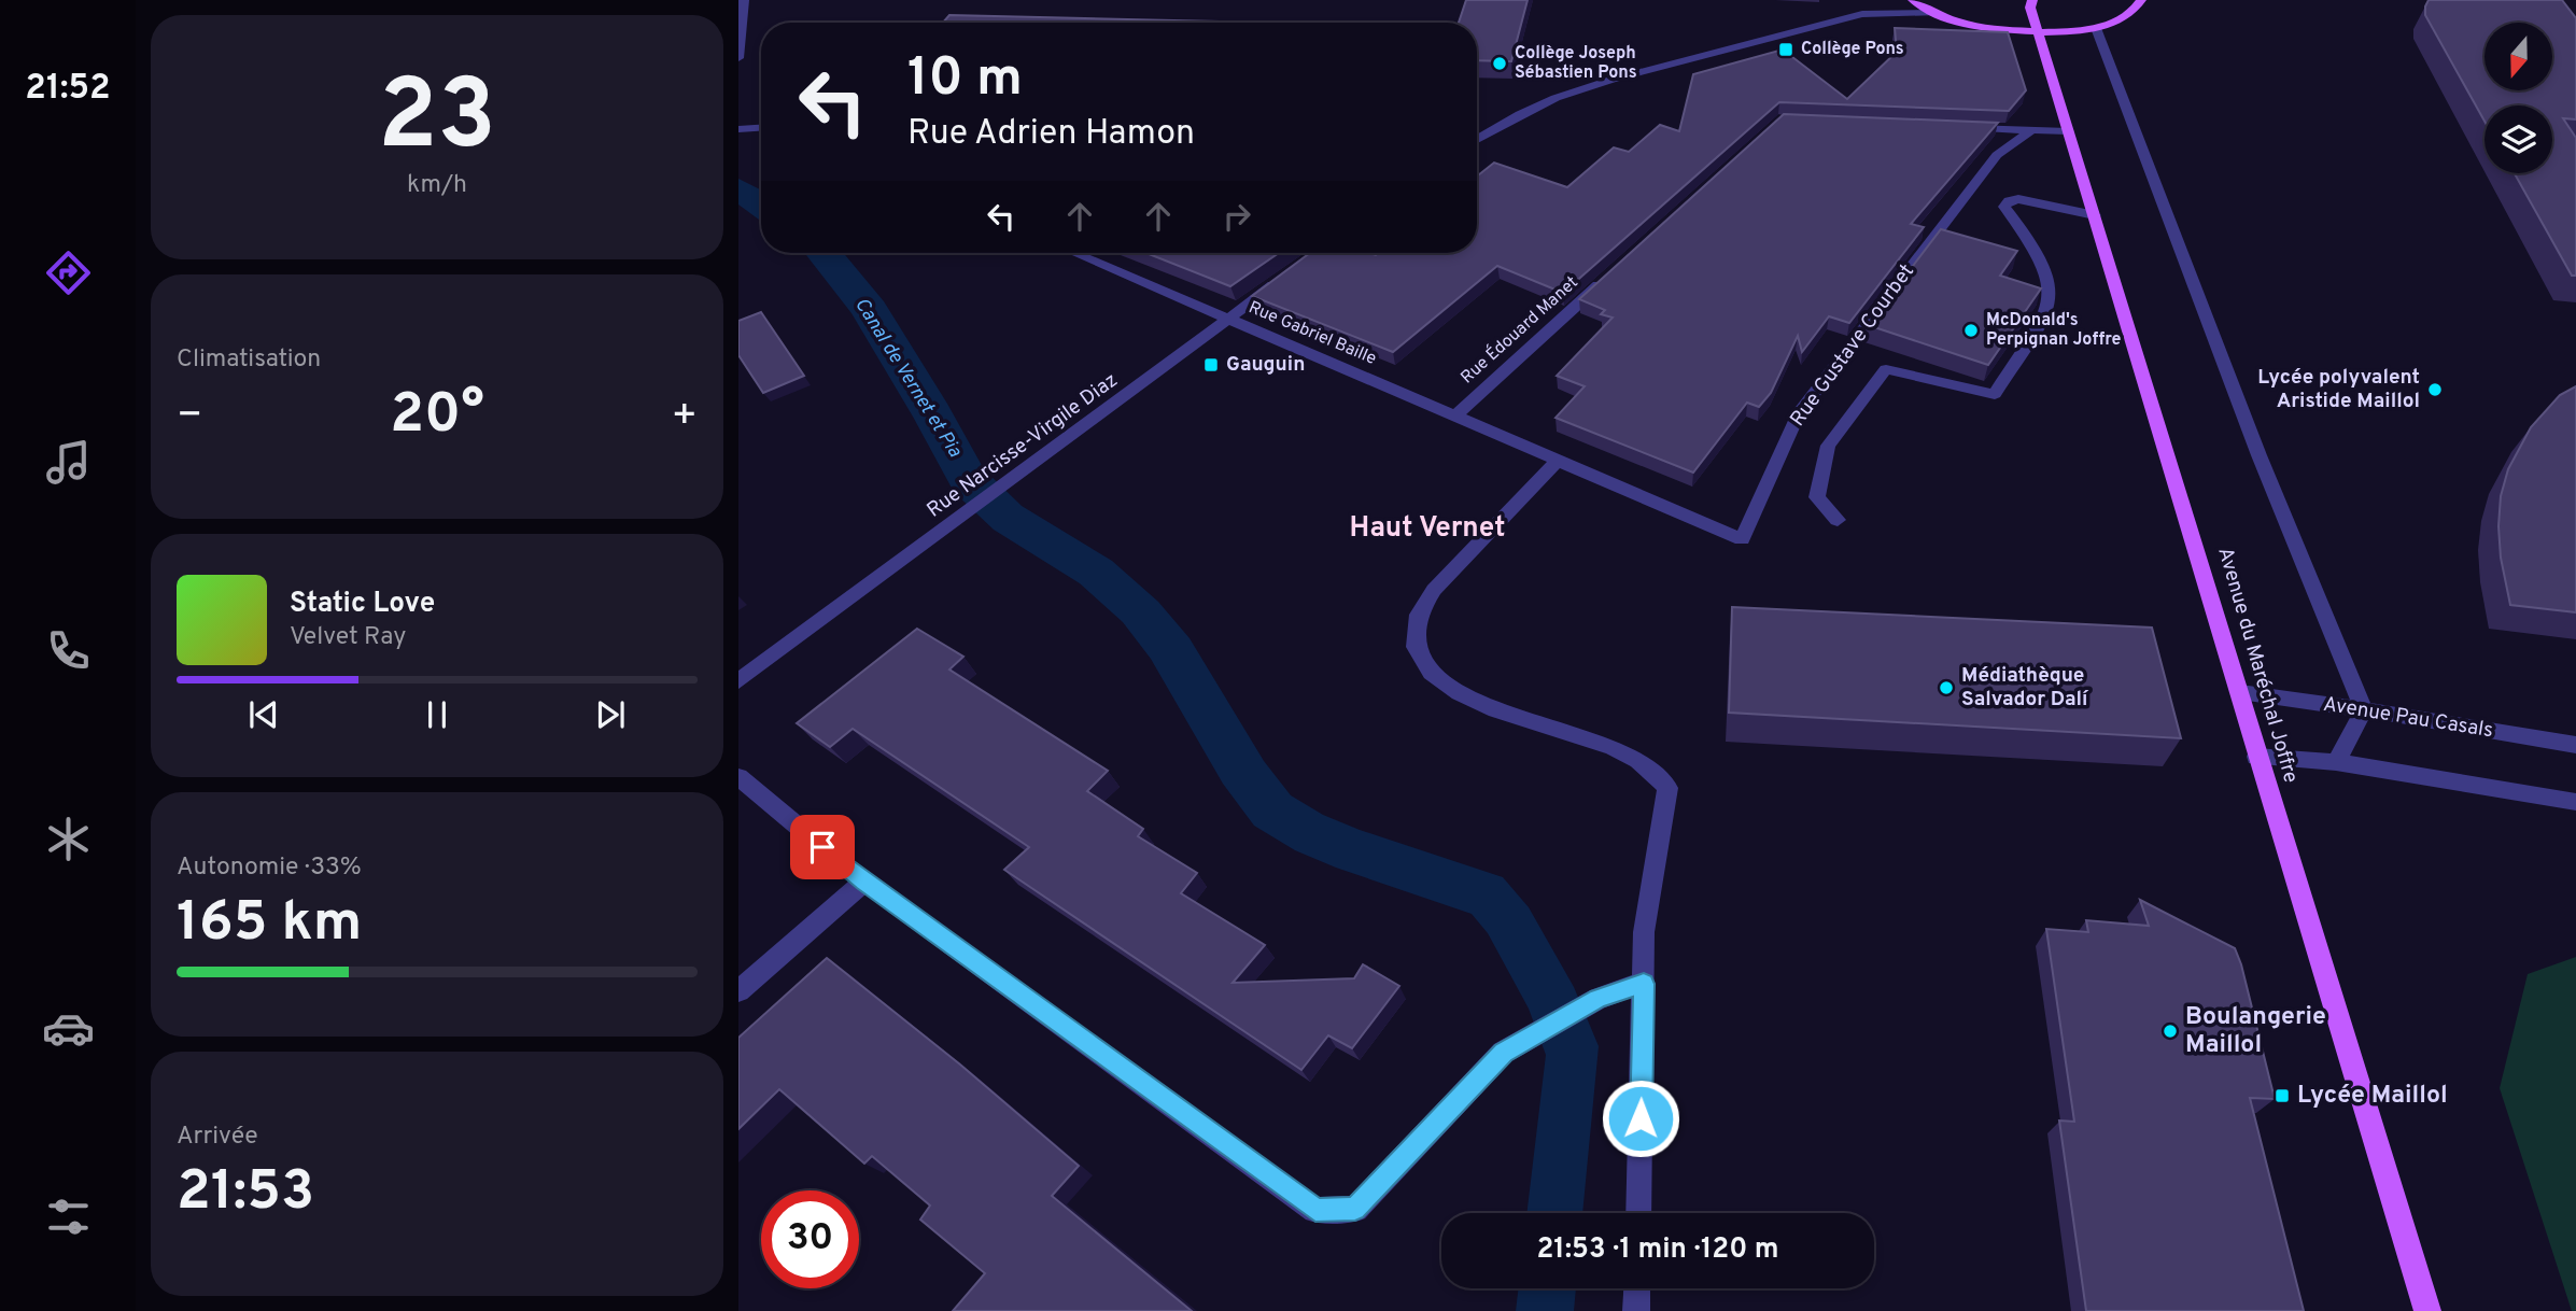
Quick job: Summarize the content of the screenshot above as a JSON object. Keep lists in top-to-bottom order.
{
  "streets": {
    "main road": ["Avenue du Maréchal Joffre"],
    "street": [
      "Rue Édouard Manet",
      "Rue Gabriel Baille",
      "Rue Gustave Courbet",
      "Rue Narcisse-Virgile Diaz",
      "Avenue Pau Casals"
    ]
  },
  "crossings": [
    ["Rue Édouard Manet", "Rue Gabriel Baille"],
    ["Rue Gabriel Baille", "Rue Gustave Courbet"],
    ["Rue Gabriel Baille", "Rue Narcisse-Virgile Diaz"],
    ["Avenue du Maréchal Joffre", "Avenue Pau Casals"]
  ],
  "districts": ["Haut Vernet"],
  "water": ["Canal de Vernet et Pia"],
  "places": {
    "transit": ["Collège Pons", "Gauguin", "Lycée Maillol"],
    "other": [
      "Collège Joseph Sébastien Pons",
      "McDonald's Perpignan Joffre",
      "Lycée polyvalent Aristide Maillol",
      "Médiathèque Salvador Dalí",
      "Boulangerie Maillol"
    ]
  },
  "north": "bottom",
  "page": {
    "tabs": "21:52",
    "tile": [
      ["23", "km/h"],
      "Climatisation",
      ["Autonomie · 33%", "165 km"],
      ["Arrivée", "21:53"]
    ],
    "turn": ["10 m", "Rue Adrien Hamon"],
    "heat": ["−", "20°", "+"],
    "song": ["Static Love", "Velvet Ray"],
    "limit": "30",
    "trip": "21:53 · 1 min · 120 m"
  }
}
